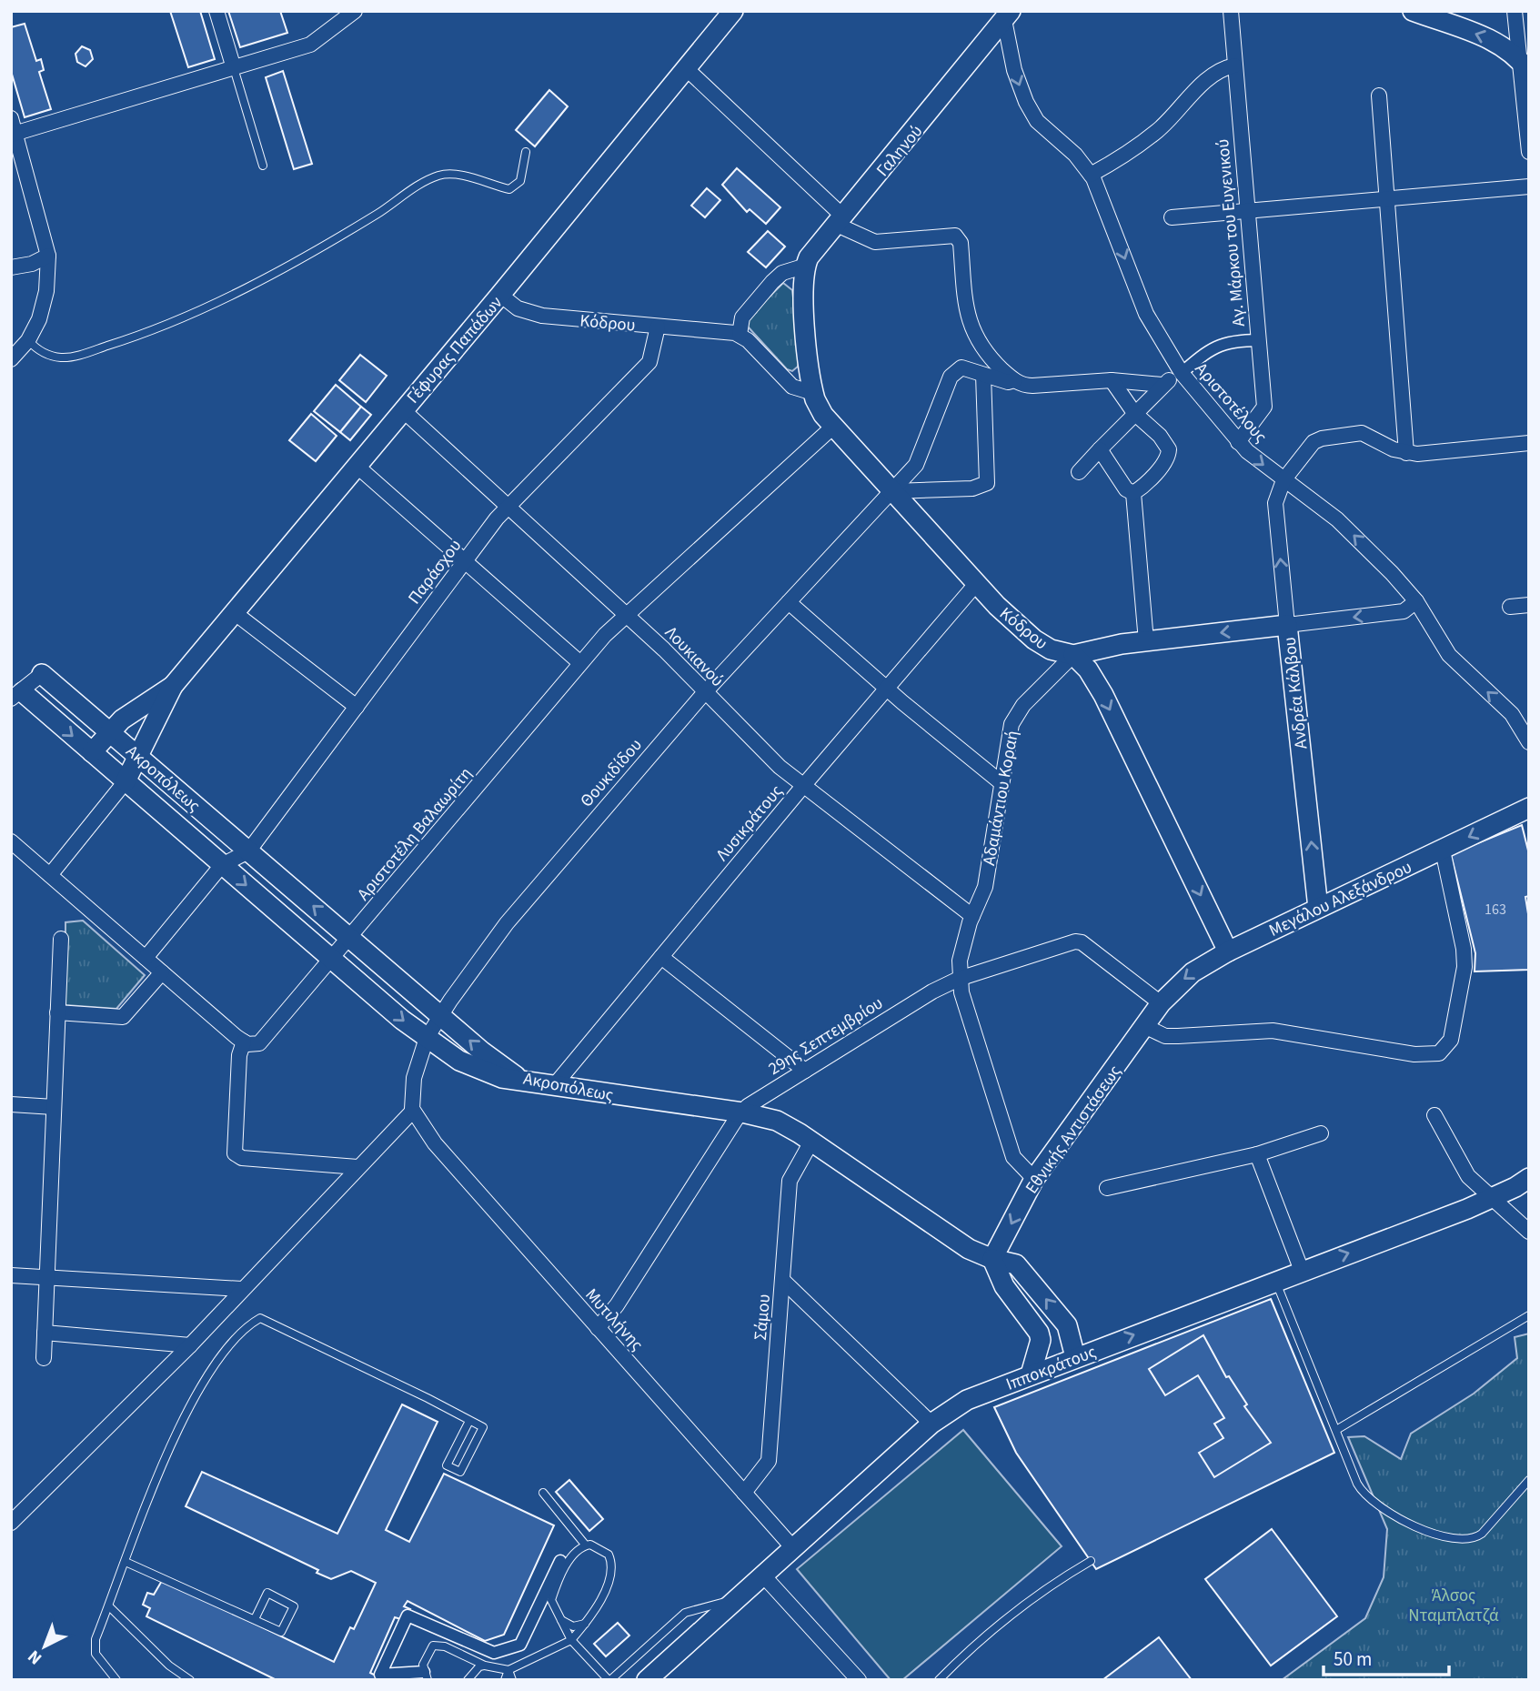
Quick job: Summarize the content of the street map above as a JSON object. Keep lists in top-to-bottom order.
{
  "streets": {
    "street": [
      "Γαληνού",
      "Αγ. Μάρκου του Ευγενικού",
      "Κόδρου",
      "Γέφυρας Παπάδων",
      "Αριστοτέλους",
      "Παράσχου",
      "Λουκιανού",
      "Ανδρέα Κάλβου",
      "Θουκιδίδου",
      "Ακροπόλεως",
      "Αδαμάντιου Κοραή",
      "Λυσικράτους",
      "Αριστοτέλη Βαλαωρίτη",
      "Μεγάλου Αλεξάνδρου",
      "29ης Σεπτεμβρίου",
      "Εθνικής Αντιστάσεως",
      "Σάμου",
      "Μυτιλήνης",
      "Ιπποκράτους"
    ]
  },
  "crossings": [
    ["Γαληνού", "Κόδρου"],
    ["Γαληνού", "Αριστοτέλους"],
    ["Αγ. Μάρκου του Ευγενικού", "Αριστοτέλους"],
    ["Κόδρου", "Γέφυρας Παπάδων"],
    ["Κόδρου", "Παράσχου"],
    ["Κόδρου", "Θουκιδίδου"],
    ["Κόδρου", "Αδαμάντιου Κοραή"],
    ["Κόδρου", "Λυσικράτους"],
    ["Κόδρου", "Αριστοτέλη Βαλαωρίτη"],
    ["Γέφυρας Παπάδων", "Λουκιανού"],
    ["Αριστοτέλους", "Ανδρέα Κάλβου"],
    ["Παράσχου", "Λουκιανού"],
    ["Παράσχου", "Ακροπόλεως"],
    ["Λουκιανού", "Θουκιδίδου"],
    ["Λουκιανού", "Αδαμάντιου Κοραή"],
    ["Λουκιανού", "Λυσικράτους"],
    ["Λουκιανού", "Αριστοτέλη Βαλαωρίτη"],
    ["Ανδρέα Κάλβου", "Μεγάλου Αλεξάνδρου"],
    ["Θουκιδίδου", "Ακροπόλεως"],
    ["Θουκιδίδου", "Μυτιλήνης"],
    ["Ακροπόλεως", "Λυσικράτους"],
    ["Ακροπόλεως", "Αριστοτέλη Βαλαωρίτη"],
    ["Ακροπόλεως", "29ης Σεπτεμβρίου"],
    ["Ακροπόλεως", "Εθνικής Αντιστάσεως"],
    ["Ακροπόλεως", "Σάμου"],
    ["Ακροπόλεως", "Ιπποκράτους"],
    ["Αδαμάντιου Κοραή", "29ης Σεπτεμβρίου"],
    ["Αδαμάντιου Κοραή", "Εθνικής Αντιστάσεως"],
    ["Μεγάλου Αλεξάνδρου", "29ης Σεπτεμβρίου"],
    ["Μεγάλου Αλεξάνδρου", "Εθνικής Αντιστάσεως"],
    ["29ης Σεπτεμβρίου", "Εθνικής Αντιστάσεως"],
    ["29ης Σεπτεμβρίου", "Μυτιλήνης"],
    ["Σάμου", "Μυτιλήνης"],
    ["Μυτιλήνης", "Ιπποκράτους"]
  ],
  "one_way": ["Μεγάλου Αλεξάνδρου"],
  "parks": ["Άλσος Νταμπλατζά"],
  "house_numbers": ["163"],
  "scale_bar": "50 m",
  "north": "bottom left"
}
